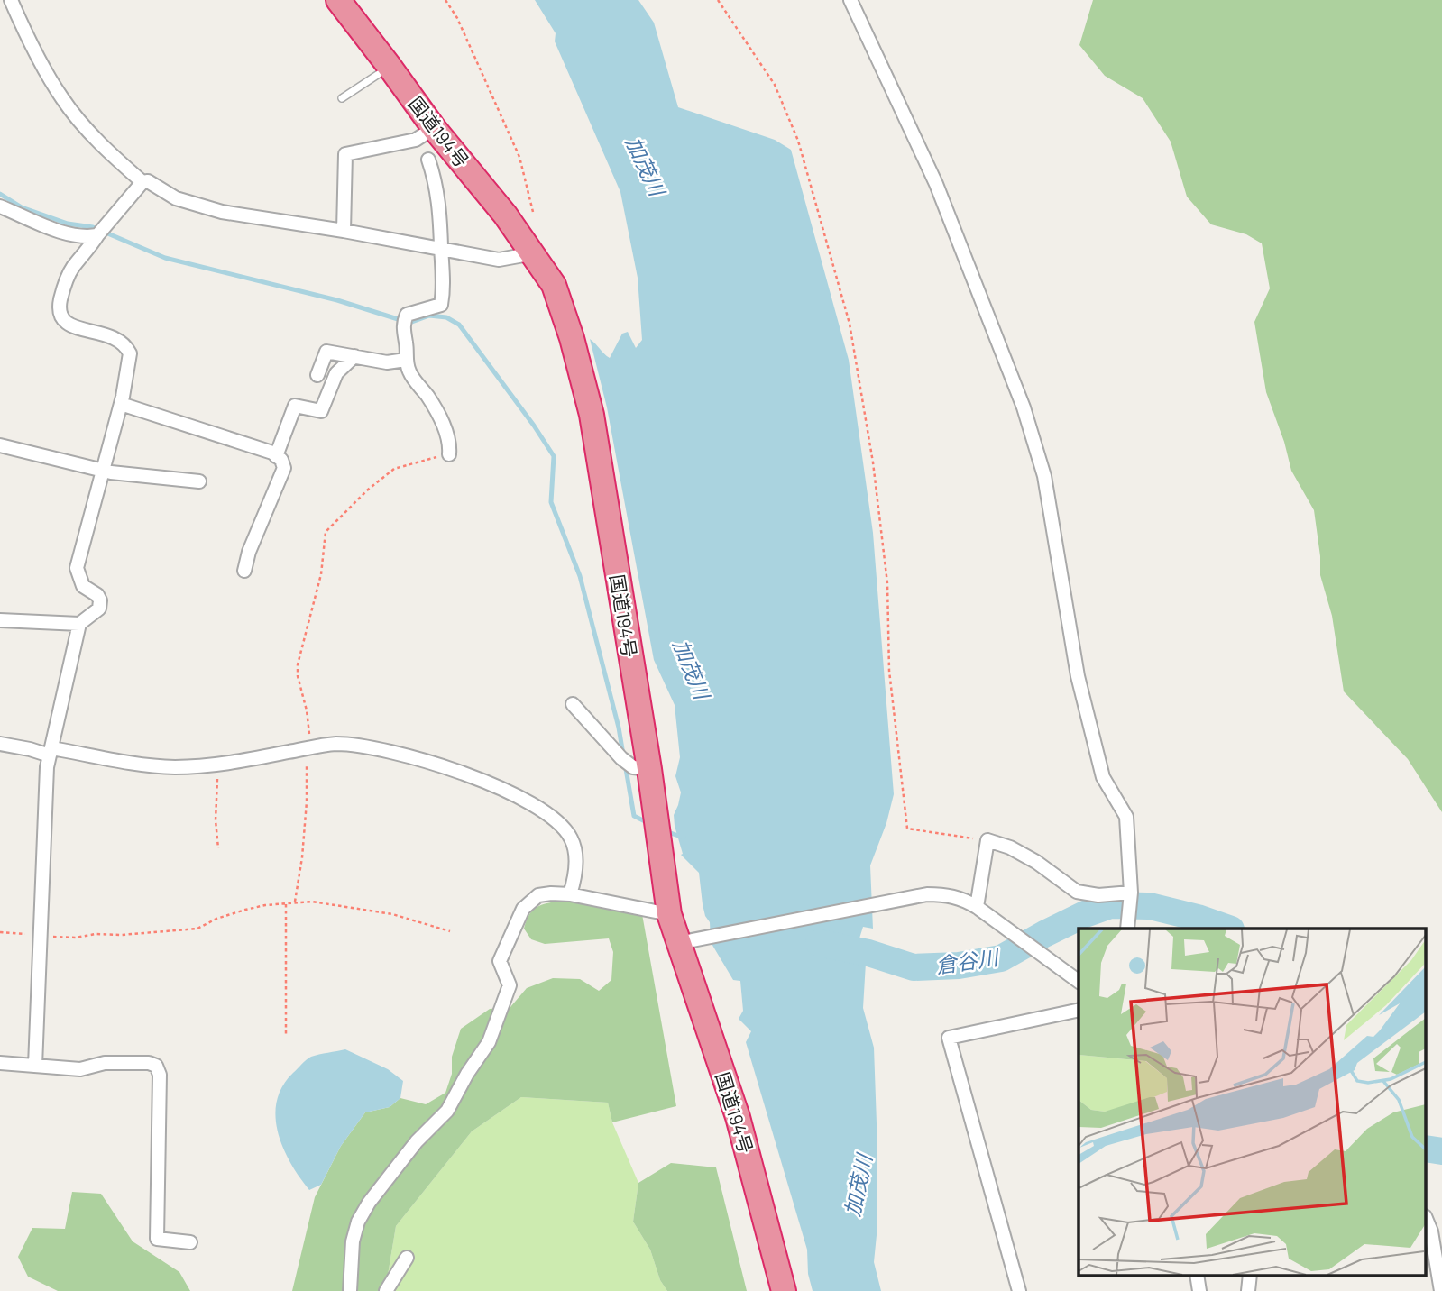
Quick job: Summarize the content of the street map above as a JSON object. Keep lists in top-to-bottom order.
{
  "streets": {
    "highway": ["国道194号"]
  },
  "water": ["加茂川", "倉谷川"]
}
